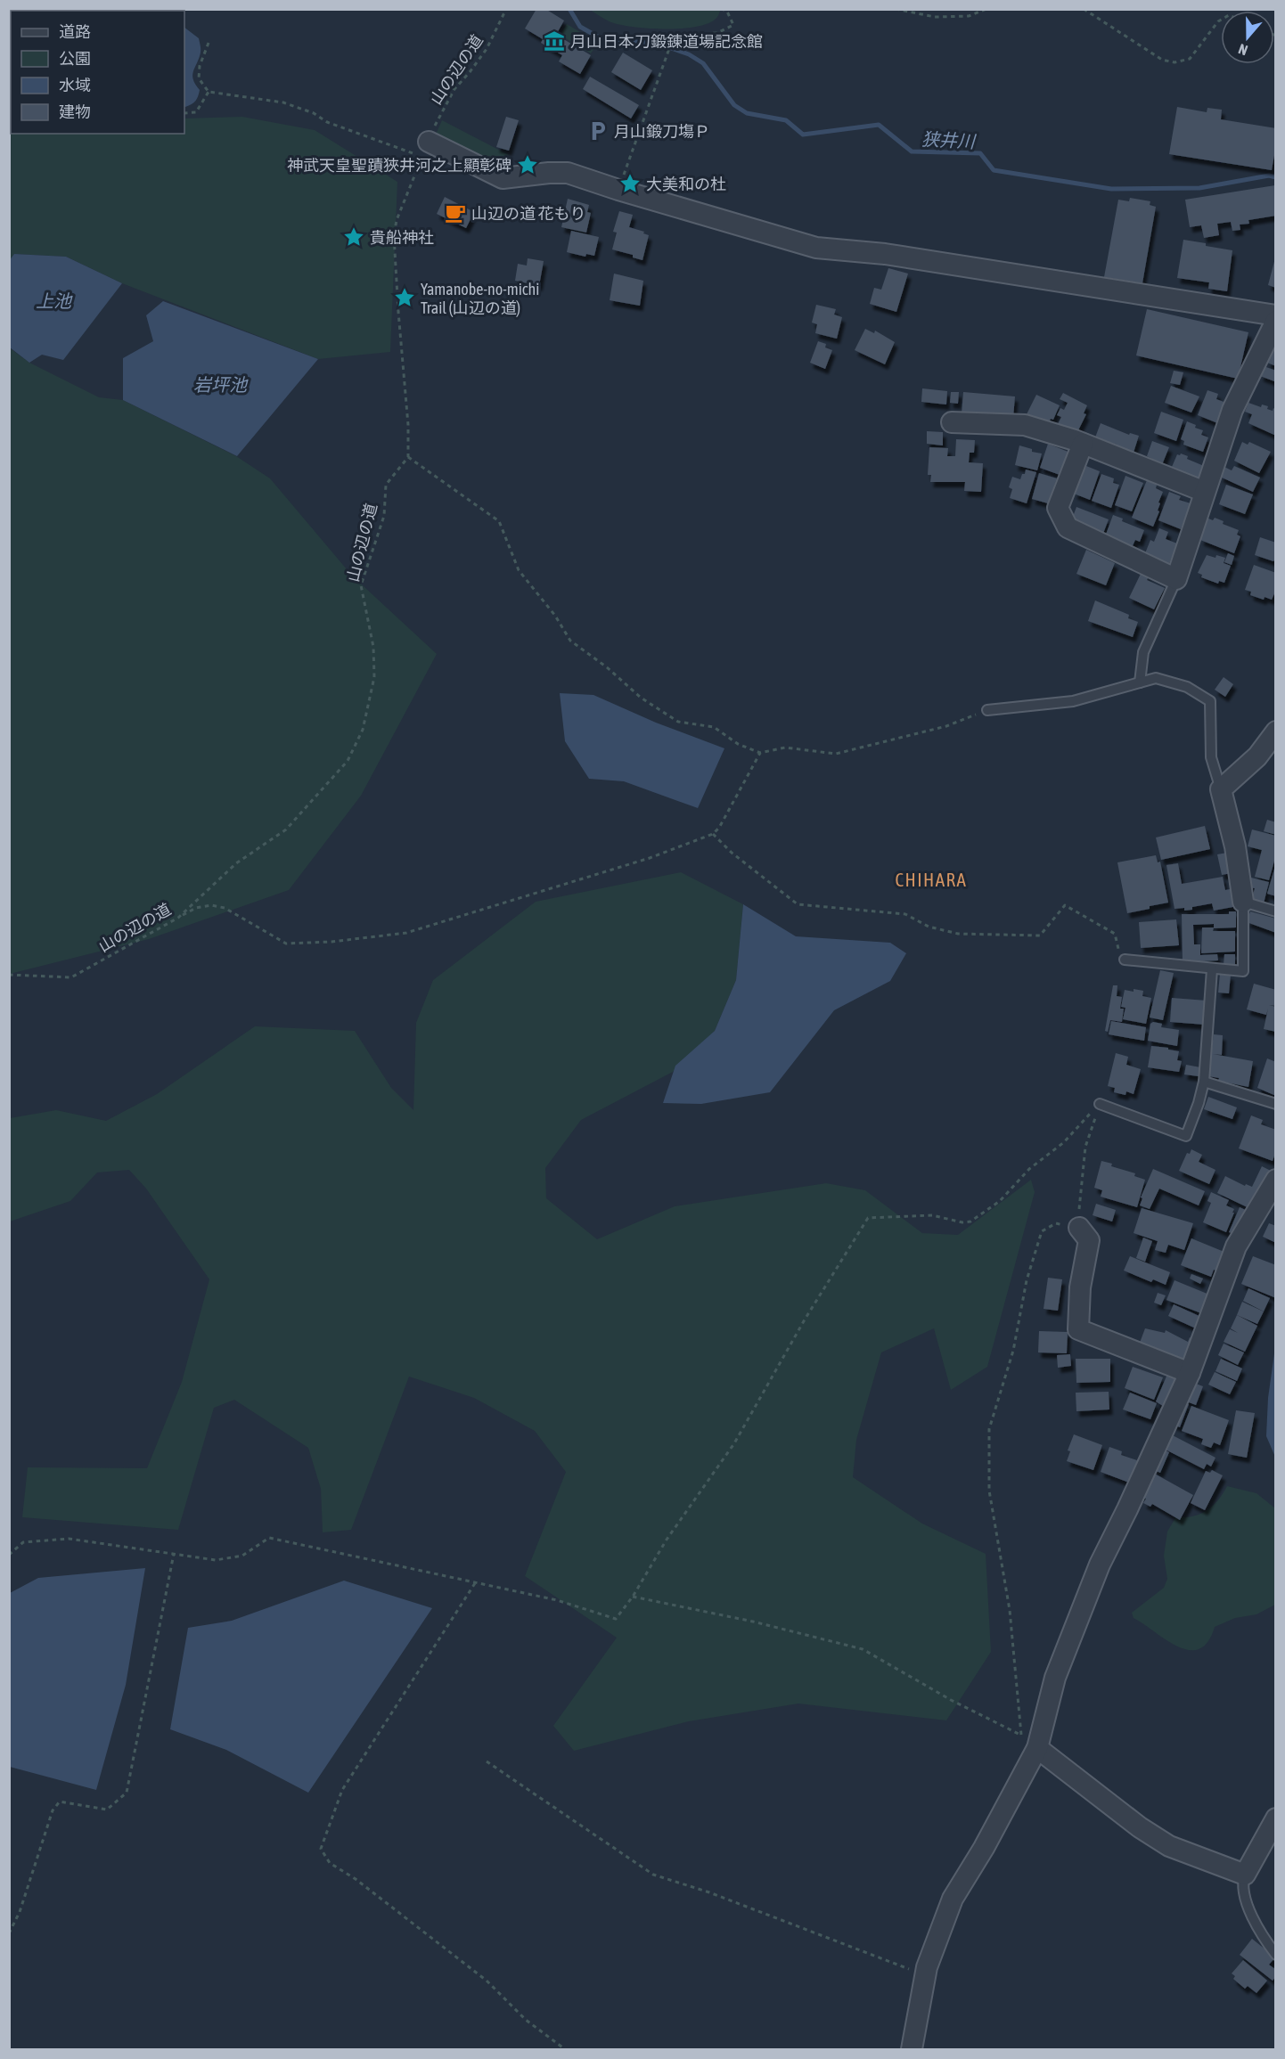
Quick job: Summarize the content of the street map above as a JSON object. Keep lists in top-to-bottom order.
{
  "streets": {
    "path": ["山の辺の道"]
  },
  "districts": ["CHIHARA"],
  "water": ["狭井川", "上池", "岩坪池"],
  "places": {
    "museum": ["月山日本刀鍛錬道場記念館"],
    "parking": ["月山鍛刀塲Ｐ"],
    "place": [
      "神武天皇聖蹟狹井河之上顯彰碑",
      "大美和の杜",
      "貴船神社",
      "Yamanobe-no-michi Trail (山辺の道)"
    ],
    "cafe": ["山辺の道 花もり"]
  },
  "legend": [
    "道路",
    "公園",
    "水域",
    "建物"
  ],
  "north": "bottom"
}
